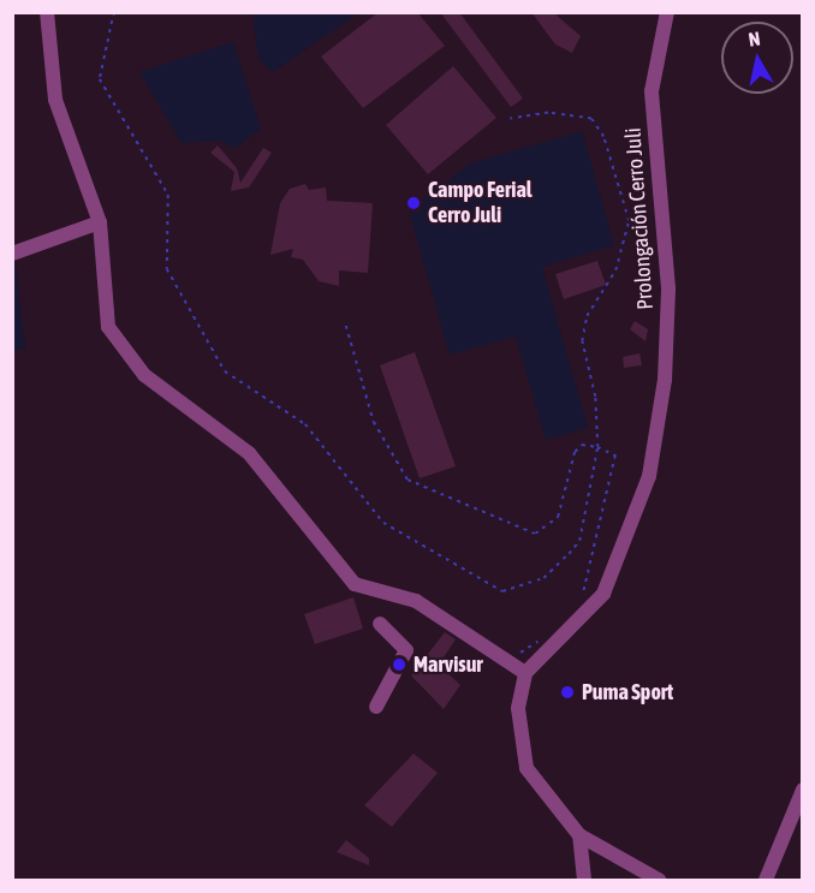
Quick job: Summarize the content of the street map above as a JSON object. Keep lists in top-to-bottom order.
{
  "streets": {
    "street": ["Prolongación Cerro Juli"]
  },
  "places": ["Campo Ferial Cerro Juli", "Marvisur", "Puma Sport"],
  "north": "top"
}
